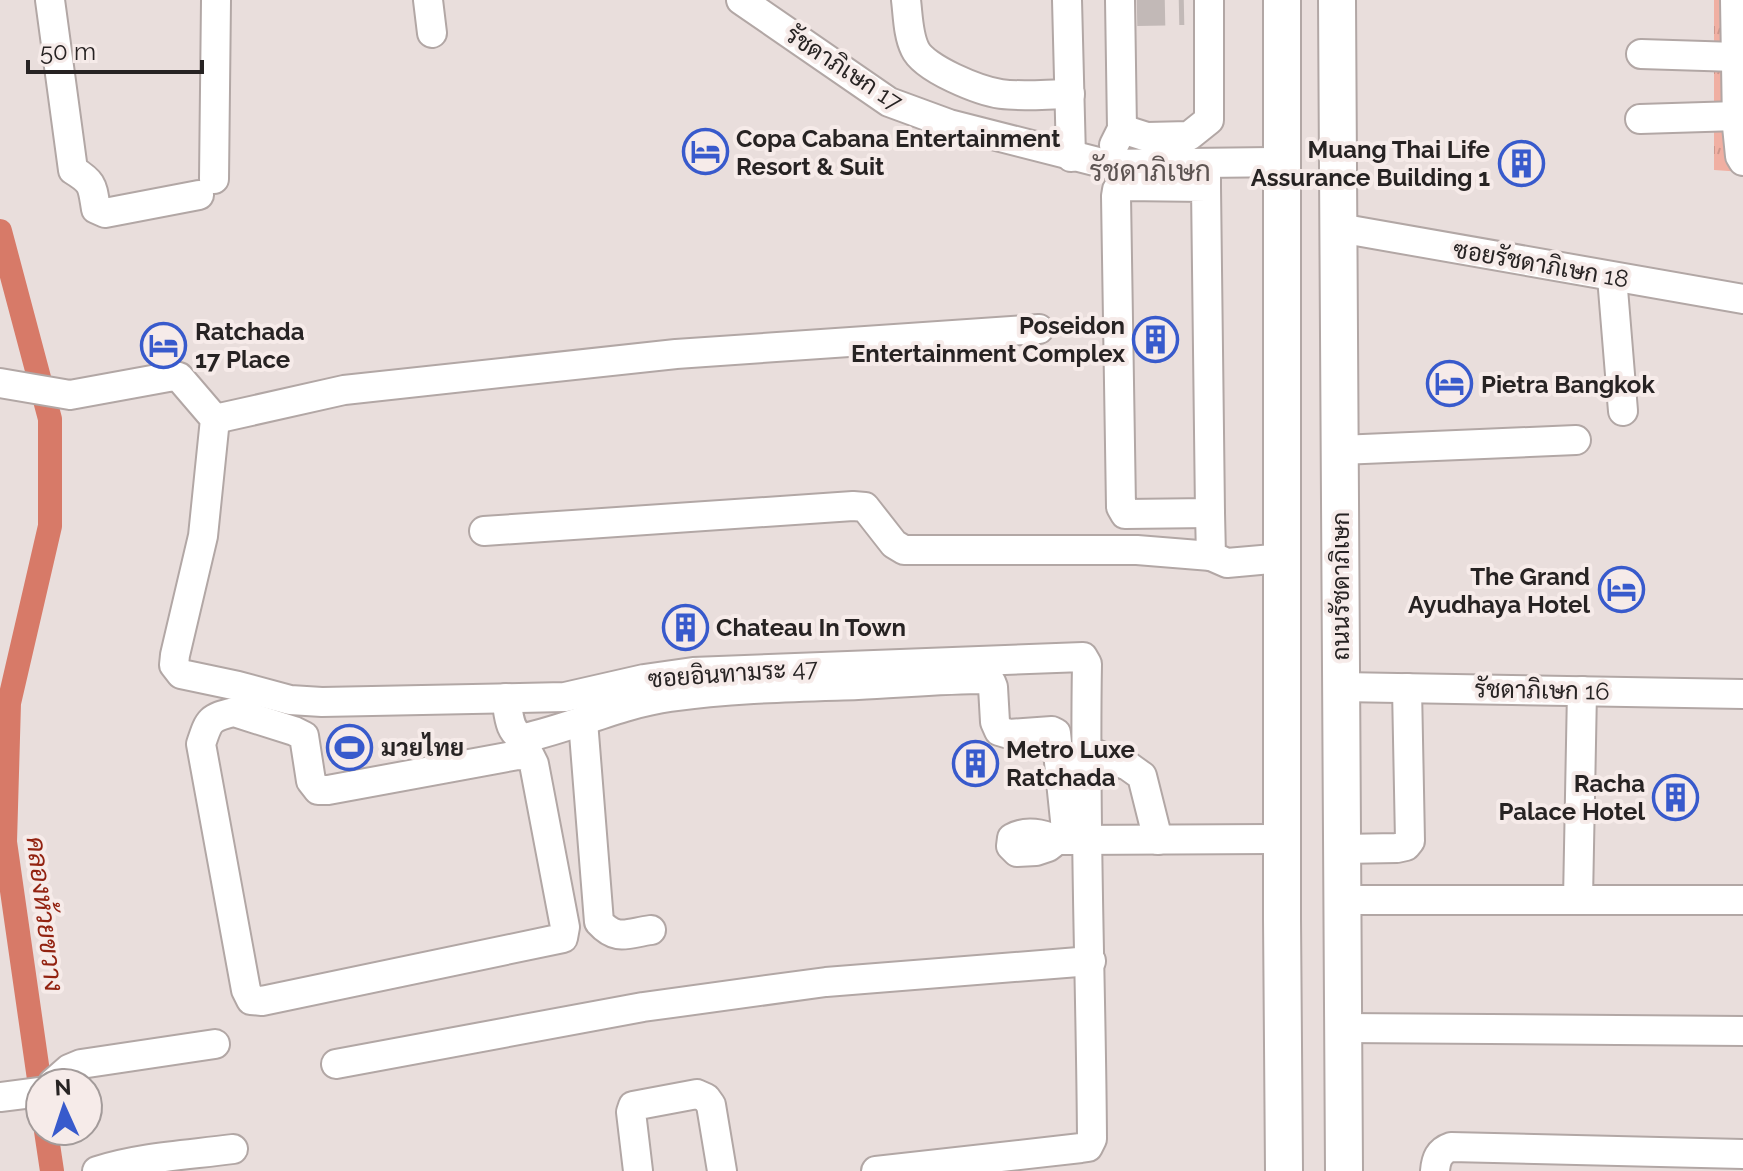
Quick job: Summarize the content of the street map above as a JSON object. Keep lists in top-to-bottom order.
{
  "streets": {
    "main road": ["ถนนรัชดาภิเษก"],
    "street": [
      "รัชดาภิเษก 17",
      "ซอยรัชดาภิเษก 18",
      "ซอยอินทามระ 47",
      "รัชดาภิเษก 16"
    ]
  },
  "crossings": [
    ["ซอยรัชดาภิเษก 18", "ถนนรัชดาภิเษก"],
    ["ถนนรัชดาภิเษก", "รัชดาภิเษก 16"]
  ],
  "districts": ["รัชดาภิเษก"],
  "water": ["คลองห้วยขวาง"],
  "places": {
    "hotel": [
      "Copa Cabana Entertainment Resort & Suit",
      "Ratchada 17 Place",
      "Pietra Bangkok",
      "The Grand Ayudhaya Hotel"
    ],
    "building": [
      "Muang Thai Life Assurance Building 1",
      "Poseidon Entertainment Complex",
      "Chateau In Town",
      "Metro Luxe Ratchada",
      "Racha Palace Hotel"
    ],
    "sports": ["มวยไทย"]
  },
  "scale_bar": "50 m",
  "north": "top"
}
